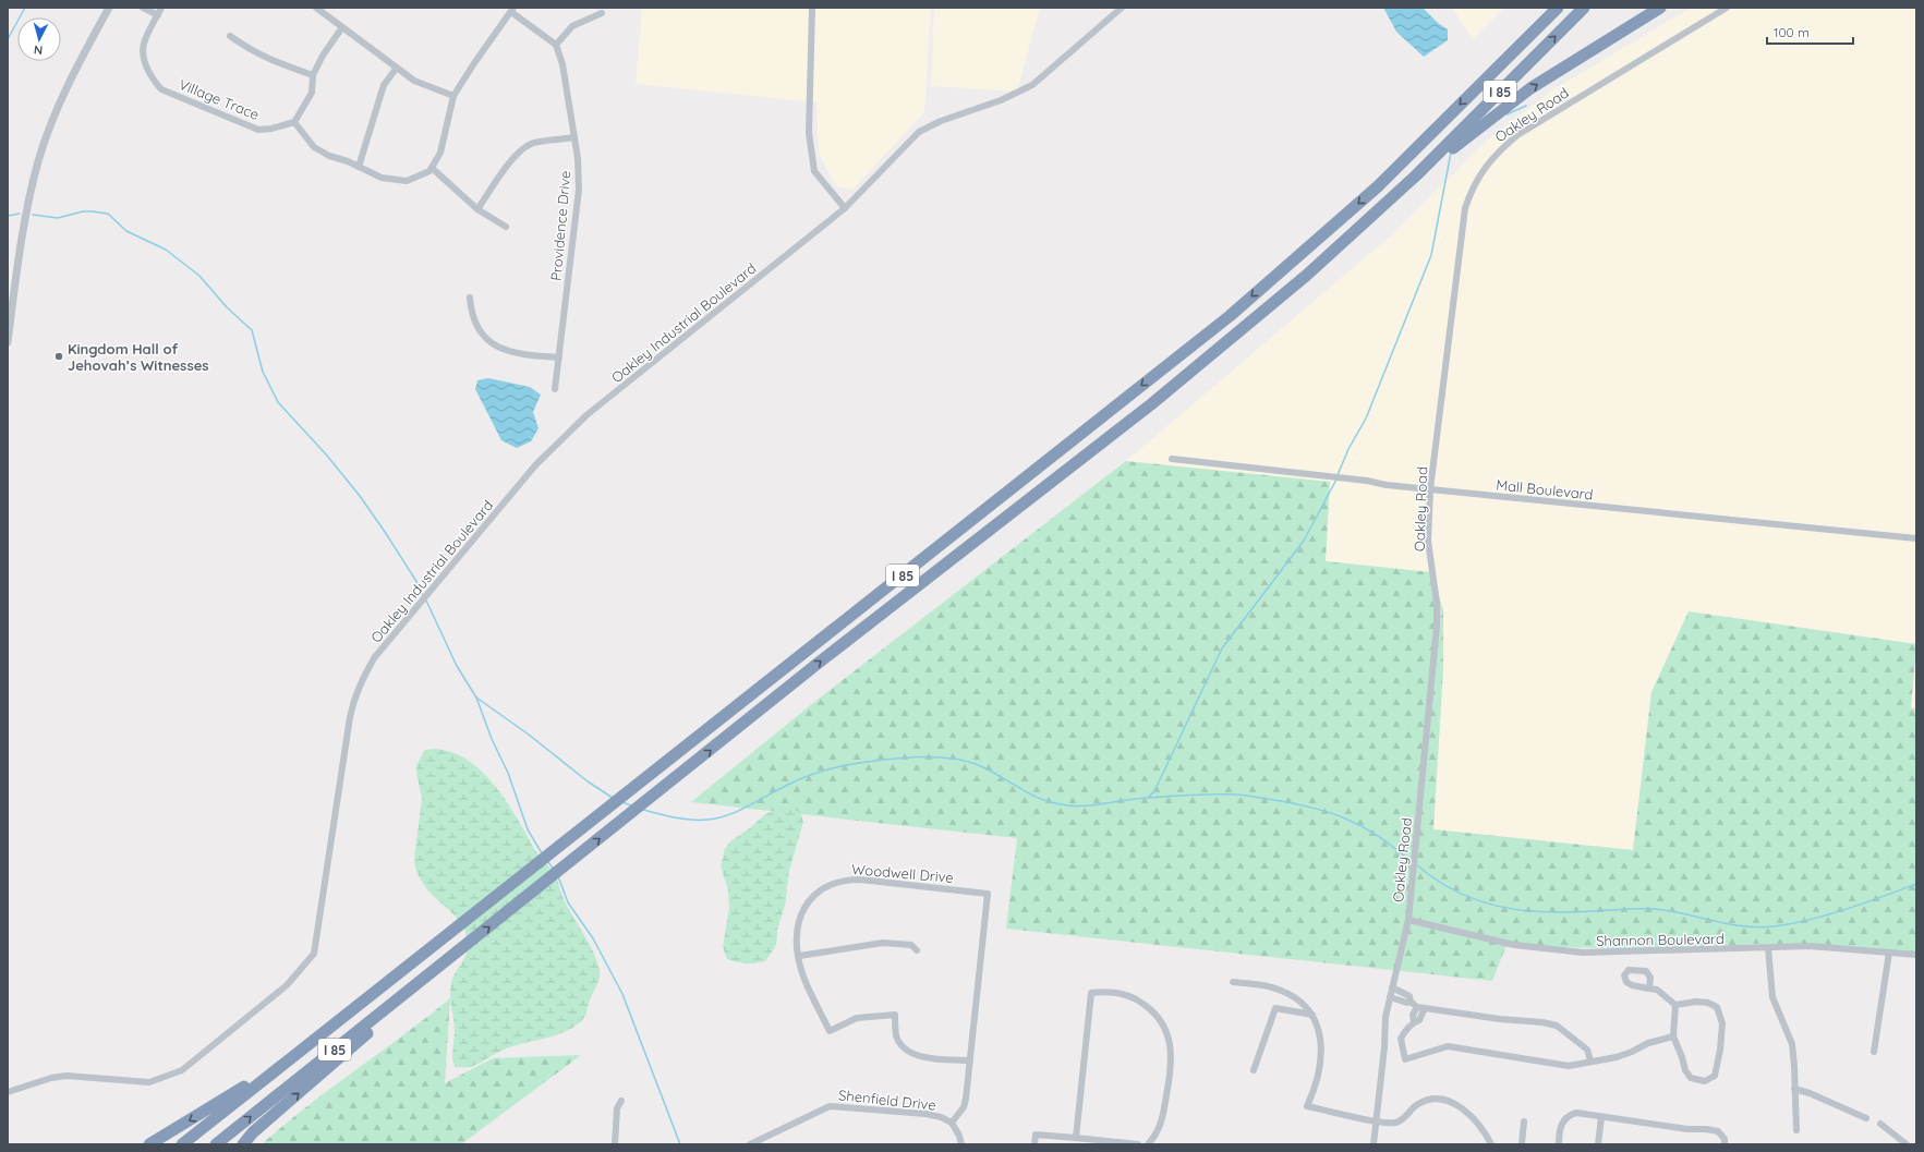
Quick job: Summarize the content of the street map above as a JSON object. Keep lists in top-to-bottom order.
{
  "streets": {
    "highway": ["I 85"],
    "street": [
      "Village Trace",
      "Oakley Road",
      "Providence Drive",
      "Oakley Industrial Boulevard",
      "Mall Boulevard",
      "Woodwell Drive",
      "Shannon Boulevard",
      "Shenfield Drive"
    ]
  },
  "crossings": [
    ["Oakley Road", "Mall Boulevard"],
    ["Oakley Road", "Shannon Boulevard"],
    ["Woodwell Drive", "Shenfield Drive"]
  ],
  "places": ["Kingdom Hall of Jehovah’s Witnesses"],
  "scale_bar": "100 m",
  "north": "bottom"
}
